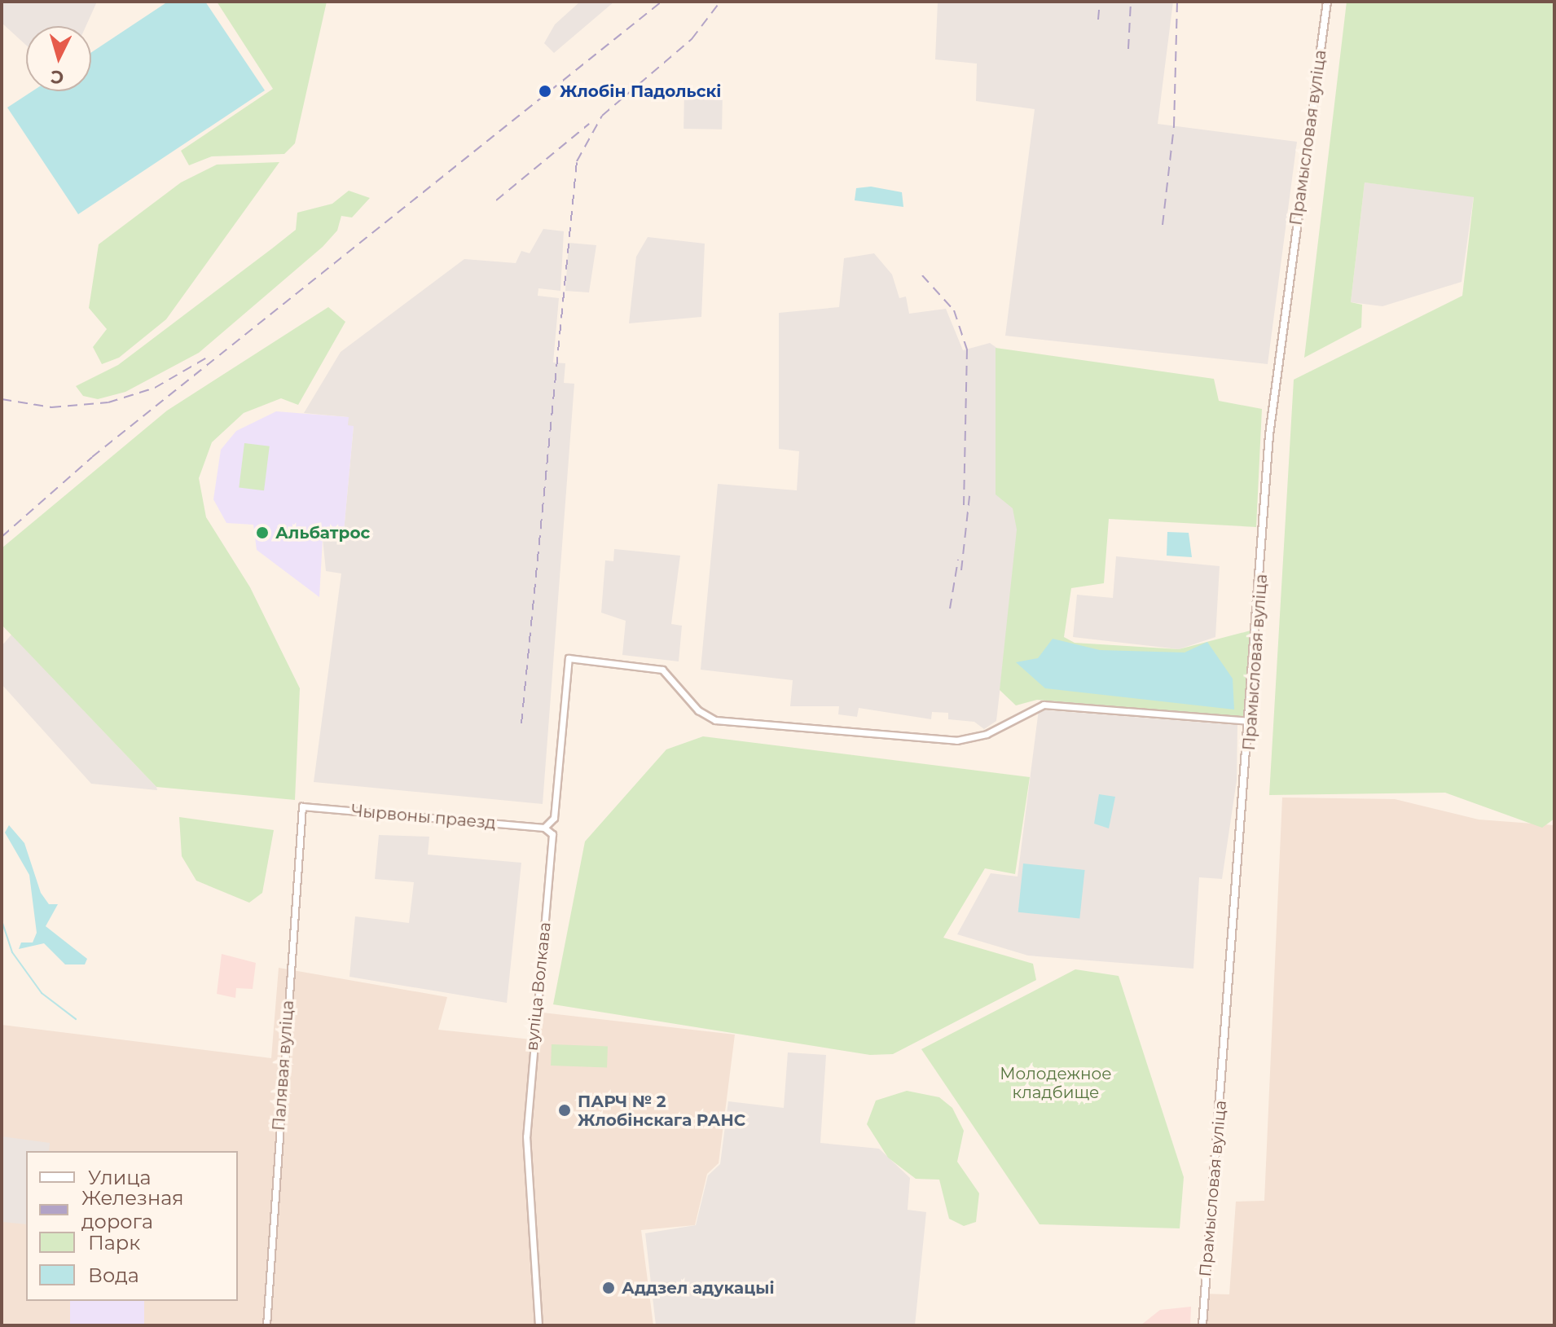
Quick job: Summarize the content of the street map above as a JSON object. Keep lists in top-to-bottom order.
{
  "streets": {
    "main road": ["Прамысловая вуліца"],
    "street": ["Чырвоны праезд", "вуліца Волкава", "Палявая вуліца"]
  },
  "crossings": [
    ["Чырвоны праезд", "вуліца Волкава"],
    ["Чырвоны праезд", "Палявая вуліца"]
  ],
  "parks": ["Молодежное кладбище"],
  "places": [
    "Жлобін Падольскі",
    "Альбатрос",
    "ПАРЧ № 2 Жлобінскага РАНС",
    "Аддзел адукацыі"
  ],
  "legend": [
    "Улица",
    "Железная дорога",
    "Парк",
    "Вода"
  ],
  "north": "bottom"
}
